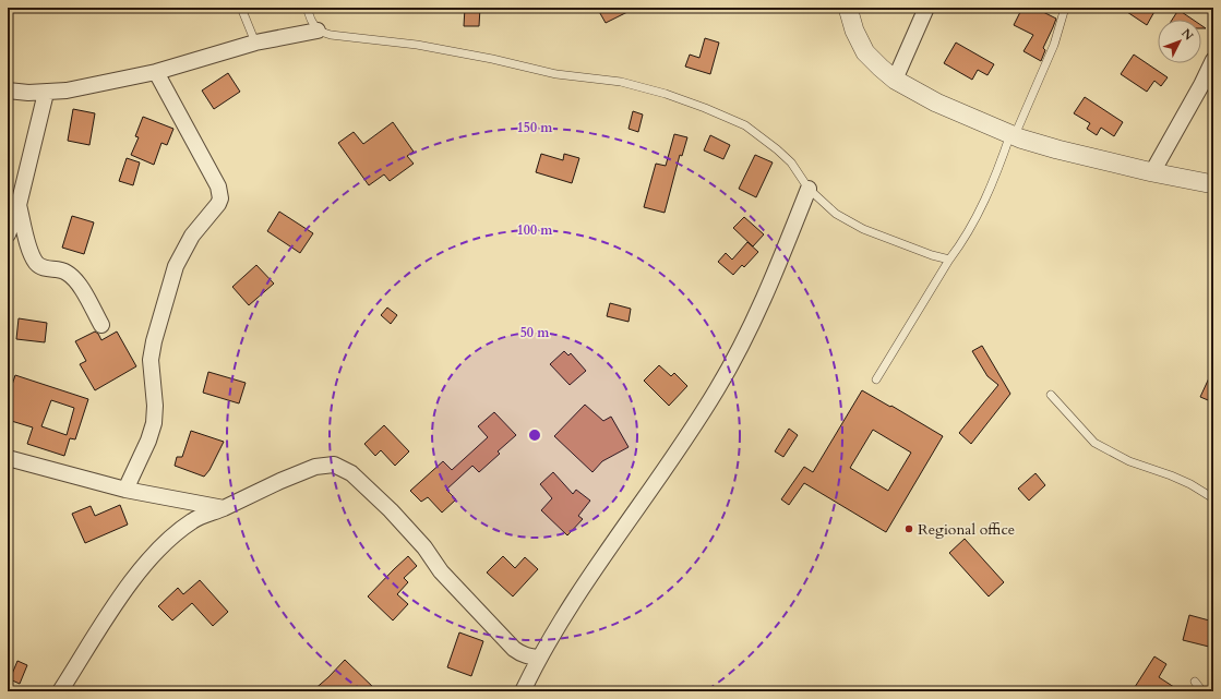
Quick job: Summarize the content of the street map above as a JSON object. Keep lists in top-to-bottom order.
{
  "places": ["Regional office"],
  "north": "top right",
  "rings": ["150 m", "100 m", "50 m"]
}
